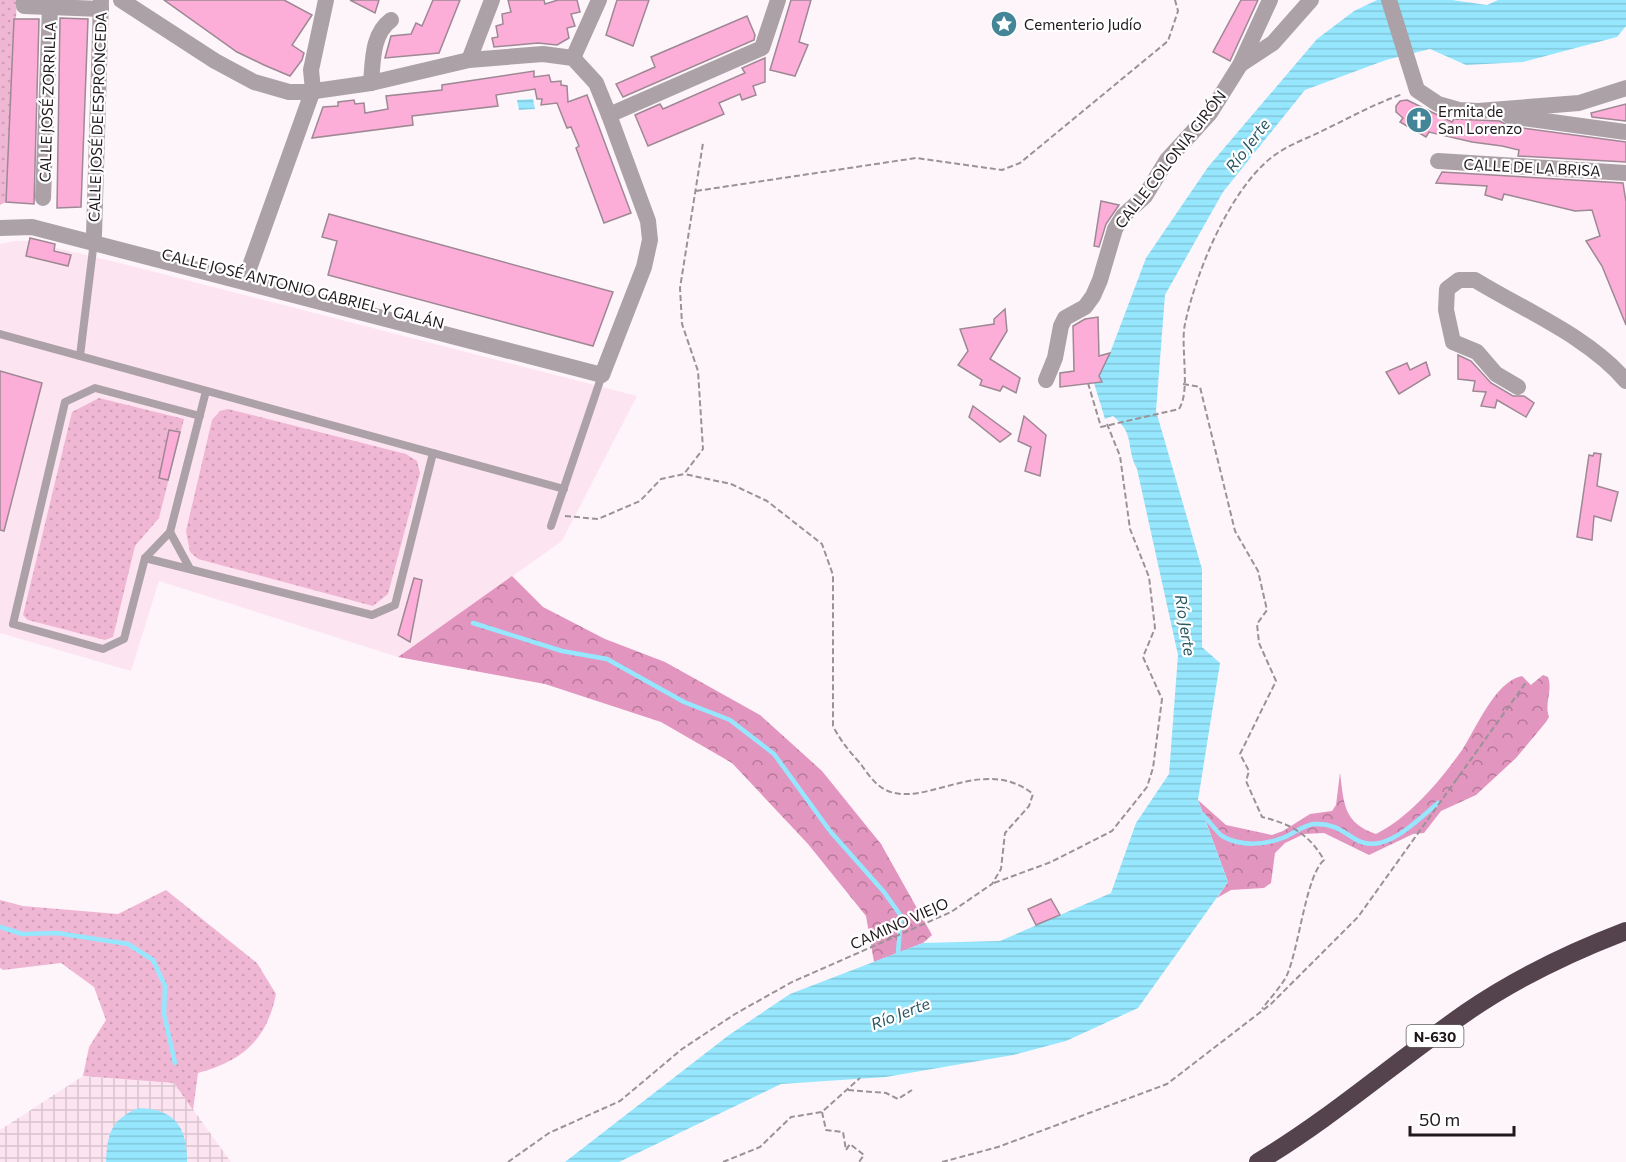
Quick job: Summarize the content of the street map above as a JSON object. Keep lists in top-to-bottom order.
{
  "streets": {
    "highway": ["N-630"],
    "street": [
      "CALLE JOSÉ ZORRILLA",
      "CALLE JOSÉ DE ESPRONCEDA",
      "CALLE COLONIA GIRÓN",
      "CALLE DE LA BRISA",
      "CALLE JOSÉ ANTONIO GABRIEL Y GALÁN"
    ],
    "path": ["CAMINO VIEJO"]
  },
  "crossings": [
    ["CALLE JOSÉ ZORRILLA", "CALLE JOSÉ DE ESPRONCEDA"],
    ["CALLE JOSÉ DE ESPRONCEDA", "CALLE JOSÉ ANTONIO GABRIEL Y GALÁN"]
  ],
  "water": ["Río Jerte"],
  "places": {
    "place": ["Cementerio Judío"],
    "church": ["Ermita de San Lorenzo"]
  },
  "scale_bar": "50 m"
}
